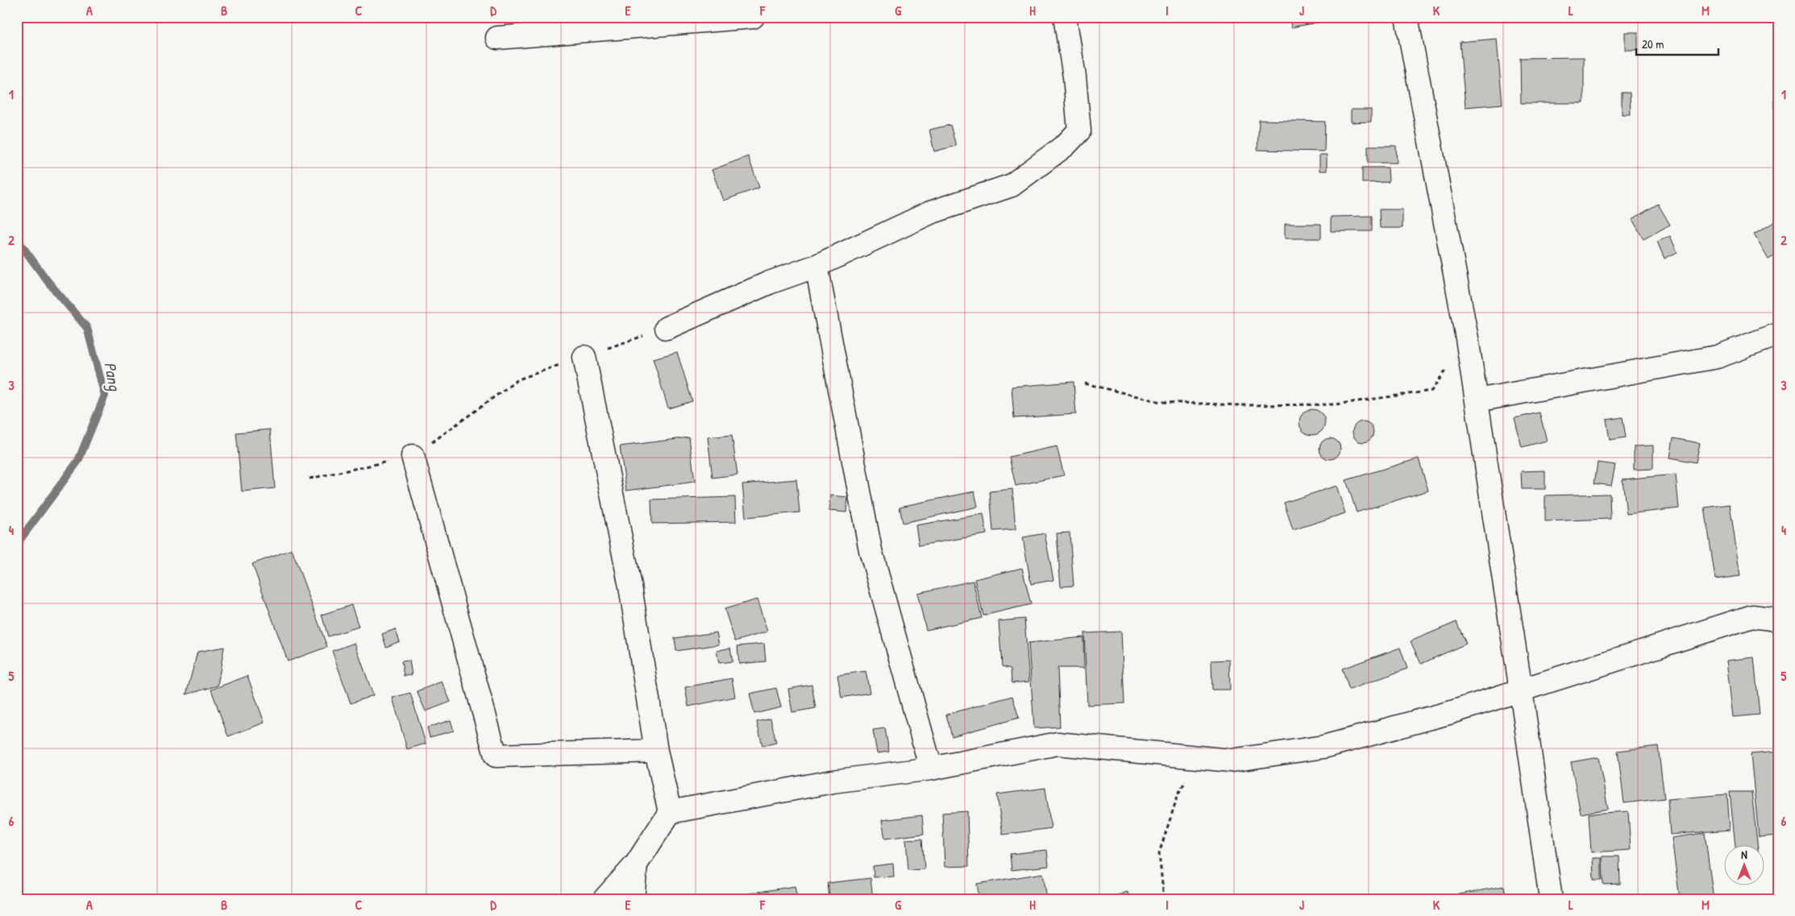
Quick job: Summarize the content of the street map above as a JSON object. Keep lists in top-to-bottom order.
{
  "water": ["Pang"],
  "scale_bar": "20 m",
  "north": "top",
  "grid": {
    "columns": [
      "A",
      "B",
      "C",
      "D",
      "E",
      "F",
      "G",
      "H",
      "I",
      "J",
      "K",
      "L",
      "M"
    ],
    "rows": [
      "1",
      "2",
      "3",
      "4",
      "5",
      "6"
    ]
  }
}
